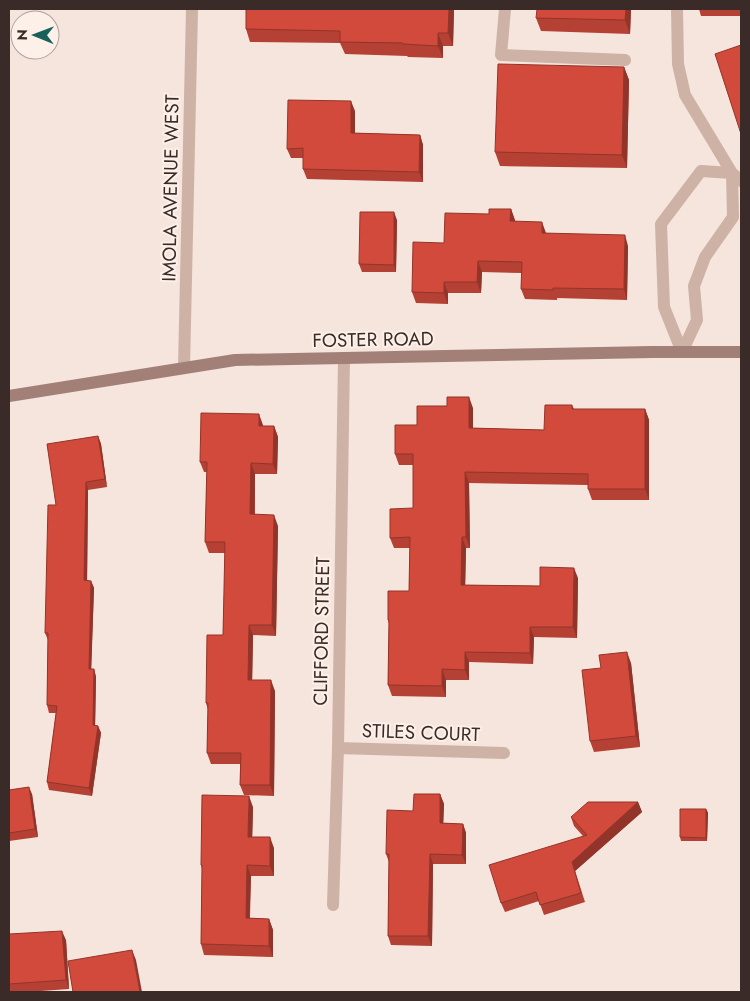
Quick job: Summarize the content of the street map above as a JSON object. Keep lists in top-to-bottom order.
{
  "streets": {
    "street": [
      "IMOLA AVENUE WEST",
      "FOSTER ROAD",
      "CLIFFORD STREET",
      "STILES COURT"
    ]
  },
  "crossings": [
    ["IMOLA AVENUE WEST", "FOSTER ROAD"],
    ["FOSTER ROAD", "CLIFFORD STREET"],
    ["CLIFFORD STREET", "STILES COURT"]
  ],
  "north": "left"
}
